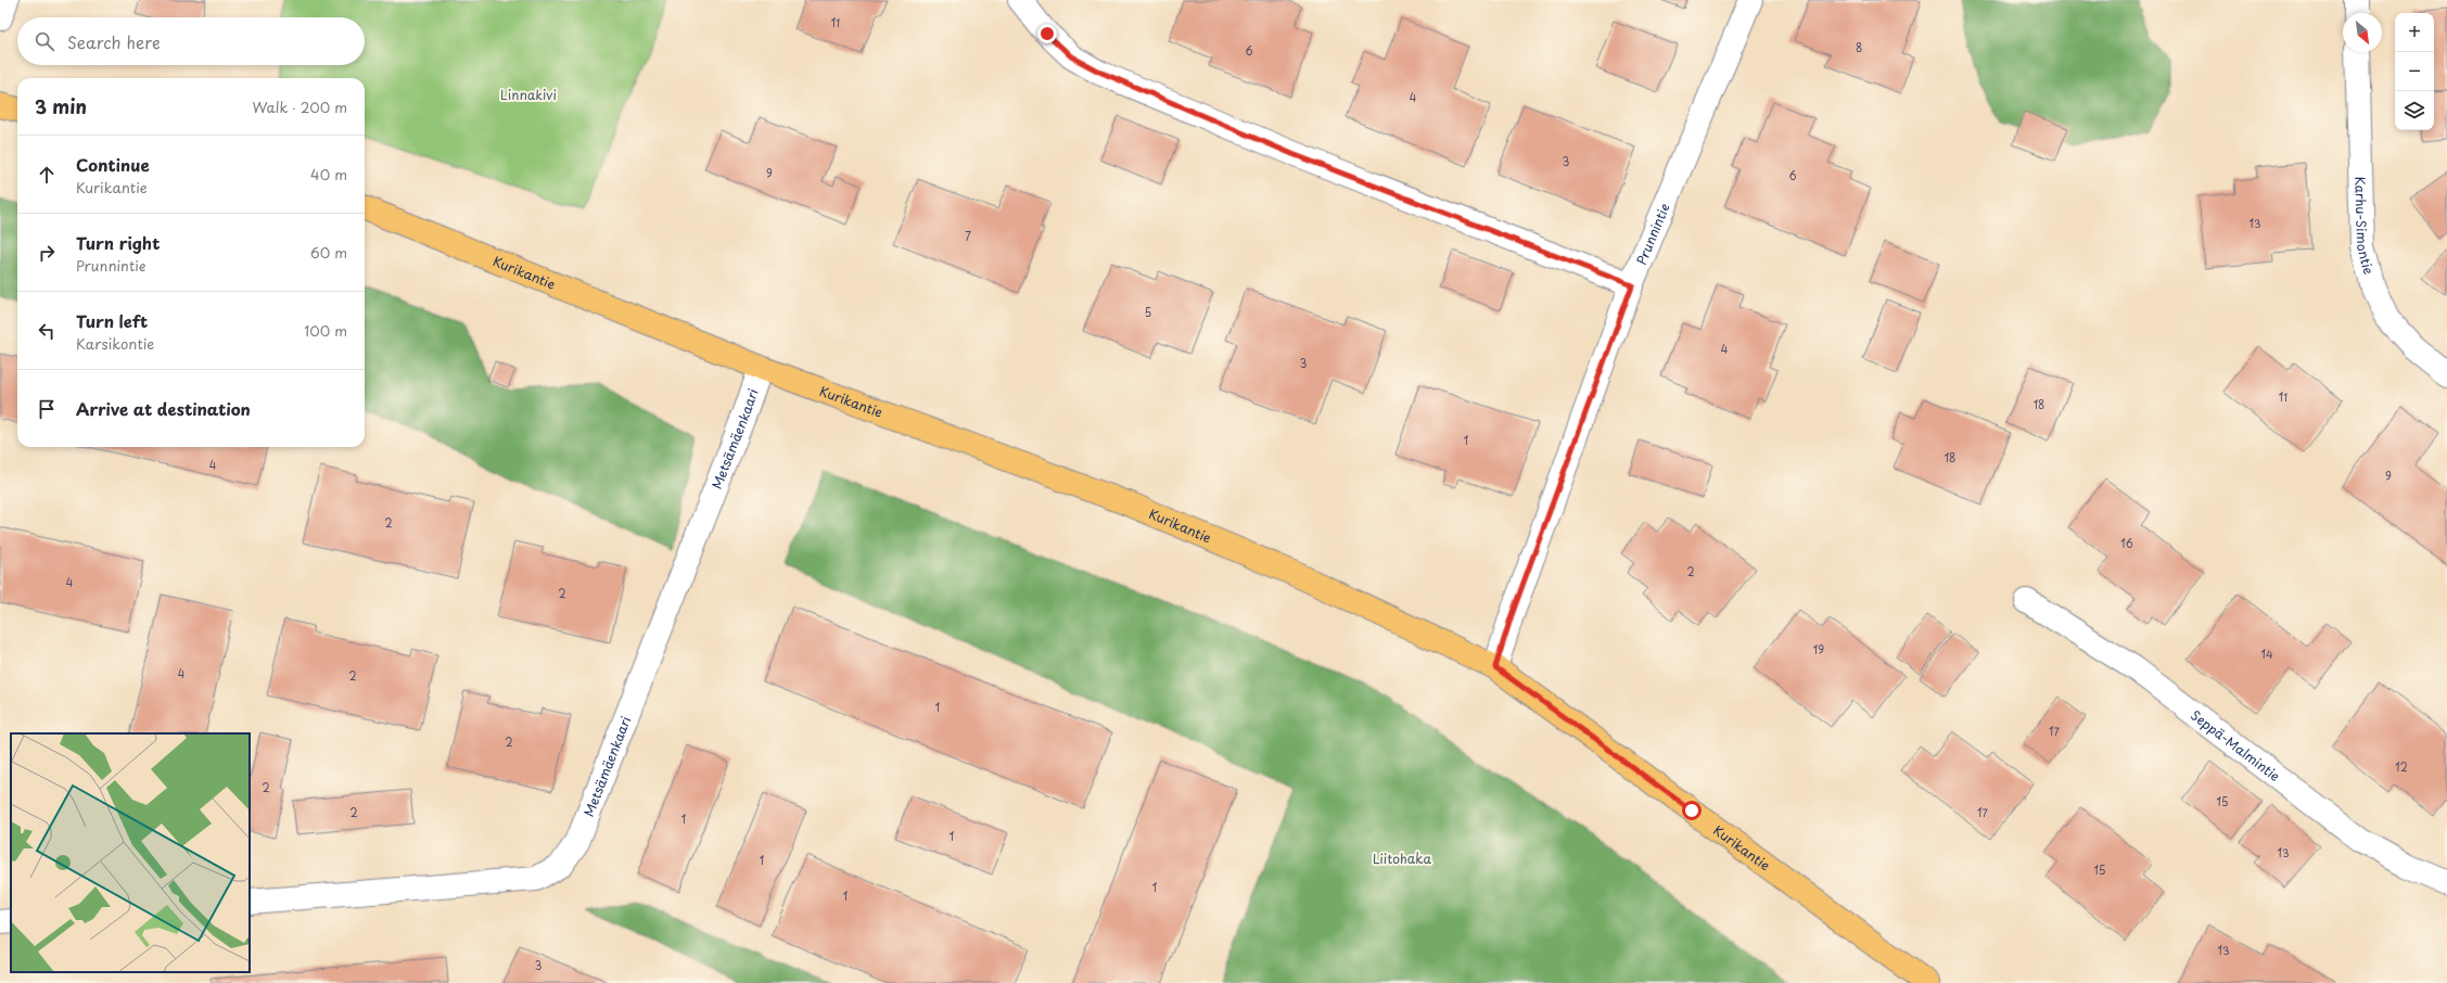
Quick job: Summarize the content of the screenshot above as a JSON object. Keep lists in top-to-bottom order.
{
  "streets": {
    "main road": ["Kurikantie"],
    "street": [
      "Karhu-Simontie",
      "Prunnintie",
      "Metsämäenkaari",
      "Seppä-Malmintie"
    ]
  },
  "crossings": [
    ["Prunnintie", "Kurikantie"],
    ["Kurikantie", "Metsämäenkaari"]
  ],
  "parks": ["Linnakivi", "Liitohaka"],
  "house_numbers": [
    "11",
    "8",
    "6",
    "4",
    "3",
    "9",
    "6",
    "13",
    "7",
    "5",
    "4",
    "3",
    "11",
    "18",
    "1",
    "18",
    "4",
    "9",
    "2",
    "16",
    "2",
    "4",
    "2",
    "19",
    "14",
    "4",
    "2",
    "1",
    "17",
    "2",
    "12",
    "2",
    "15",
    "2",
    "17",
    "1",
    "1",
    "13",
    "1",
    "15",
    "1",
    "1",
    "13",
    "3"
  ],
  "north": "bottom right",
  "page": {
    "map_buttons": ["+", "−"],
    "search": "Search here",
    "heading": ["3 min", "Walk · 200 m"],
    "list": [
      ["Continue", "Kurikantie", "40 m"],
      ["Turn right", "Prunnintie", "60 m"],
      ["Turn left", "Karsikontie", "100 m"],
      "Arrive at destination"
    ]
  }
}
